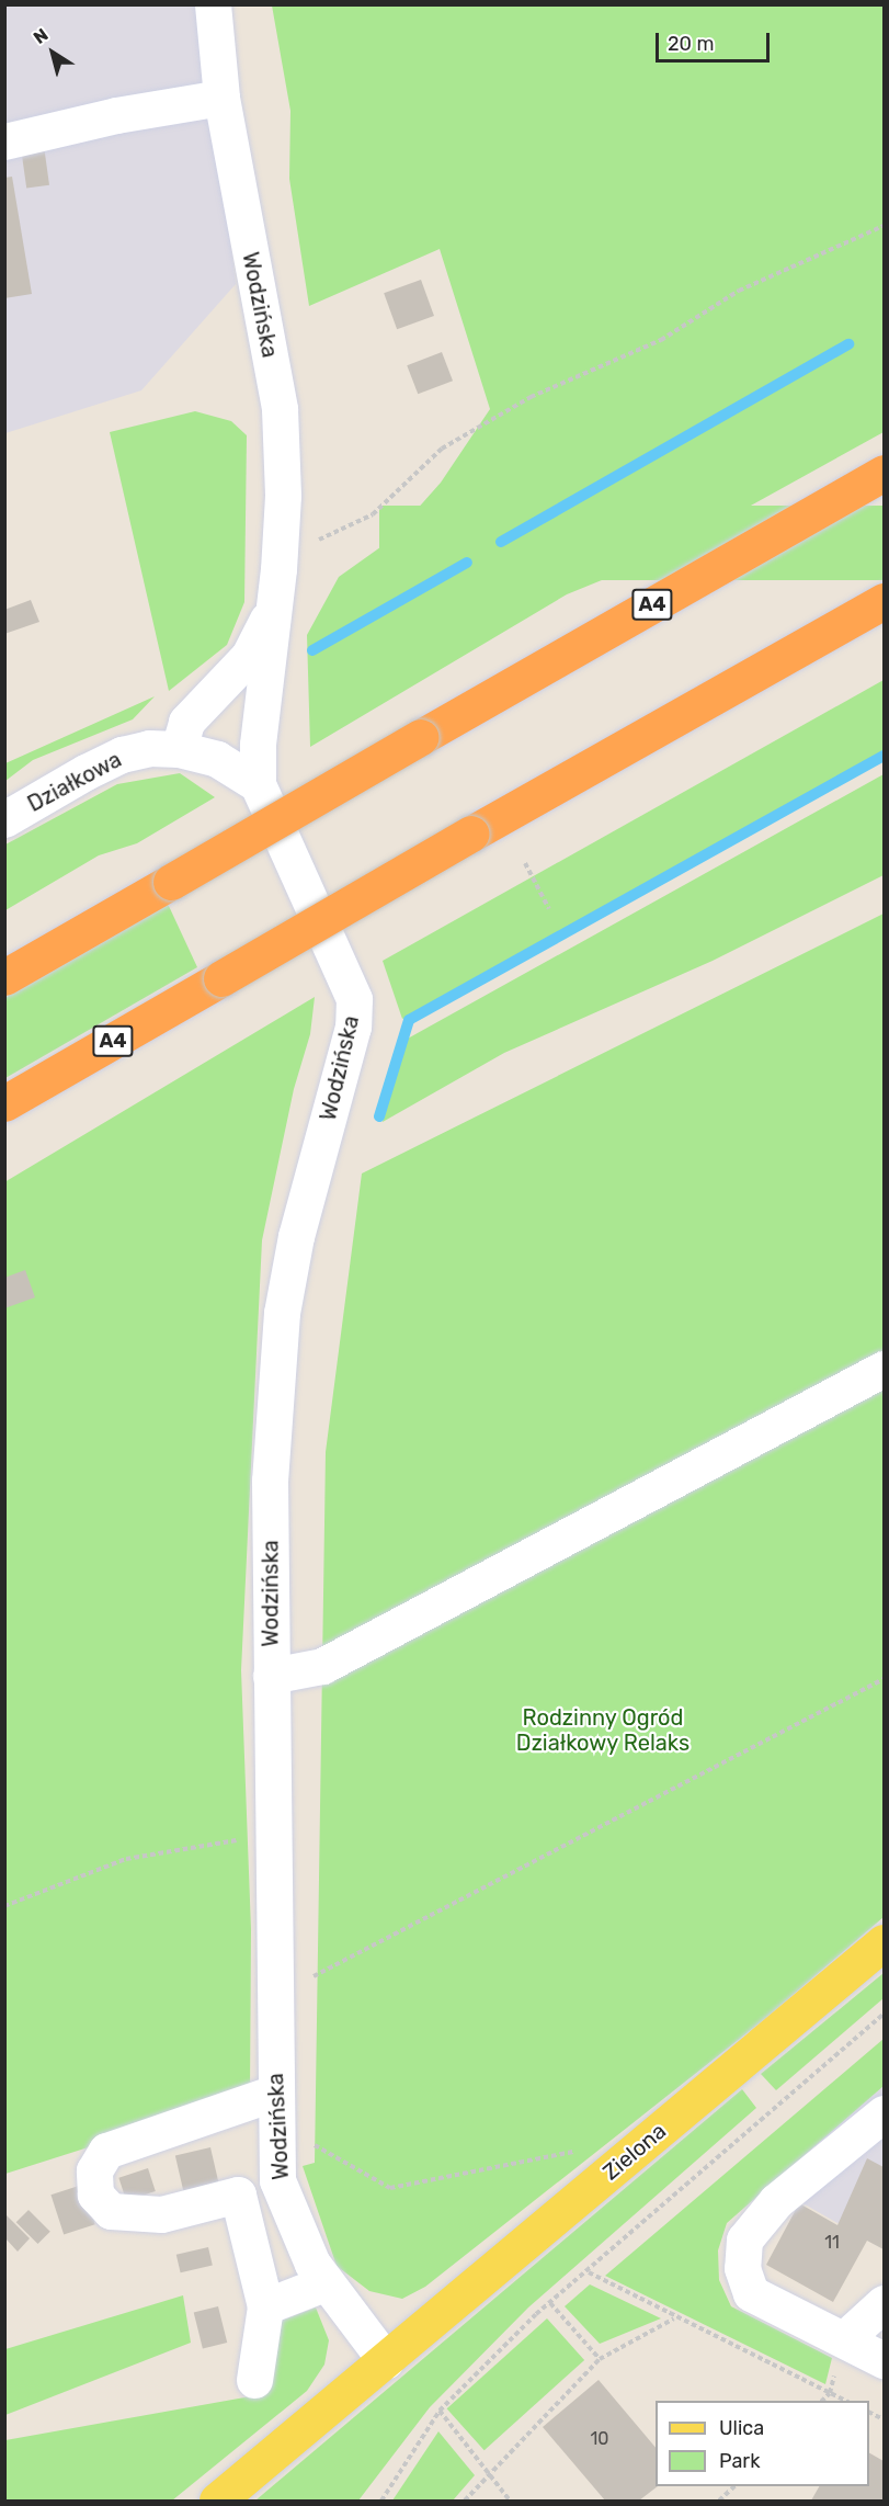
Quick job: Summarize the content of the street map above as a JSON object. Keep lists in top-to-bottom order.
{
  "streets": {
    "highway": ["A4"],
    "main road": ["Zielona"],
    "street": ["Wodzińska", "Działkowa"]
  },
  "crossings": [
    ["Wodzińska", "Działkowa"],
    ["Wodzińska", "Zielona"]
  ],
  "parks": ["Rodzinny Ogród Działkowy Relaks"],
  "house_numbers": ["11", "10"],
  "legend": ["Ulica", "Park"],
  "scale_bar": "20 m",
  "north": "top left"
}
